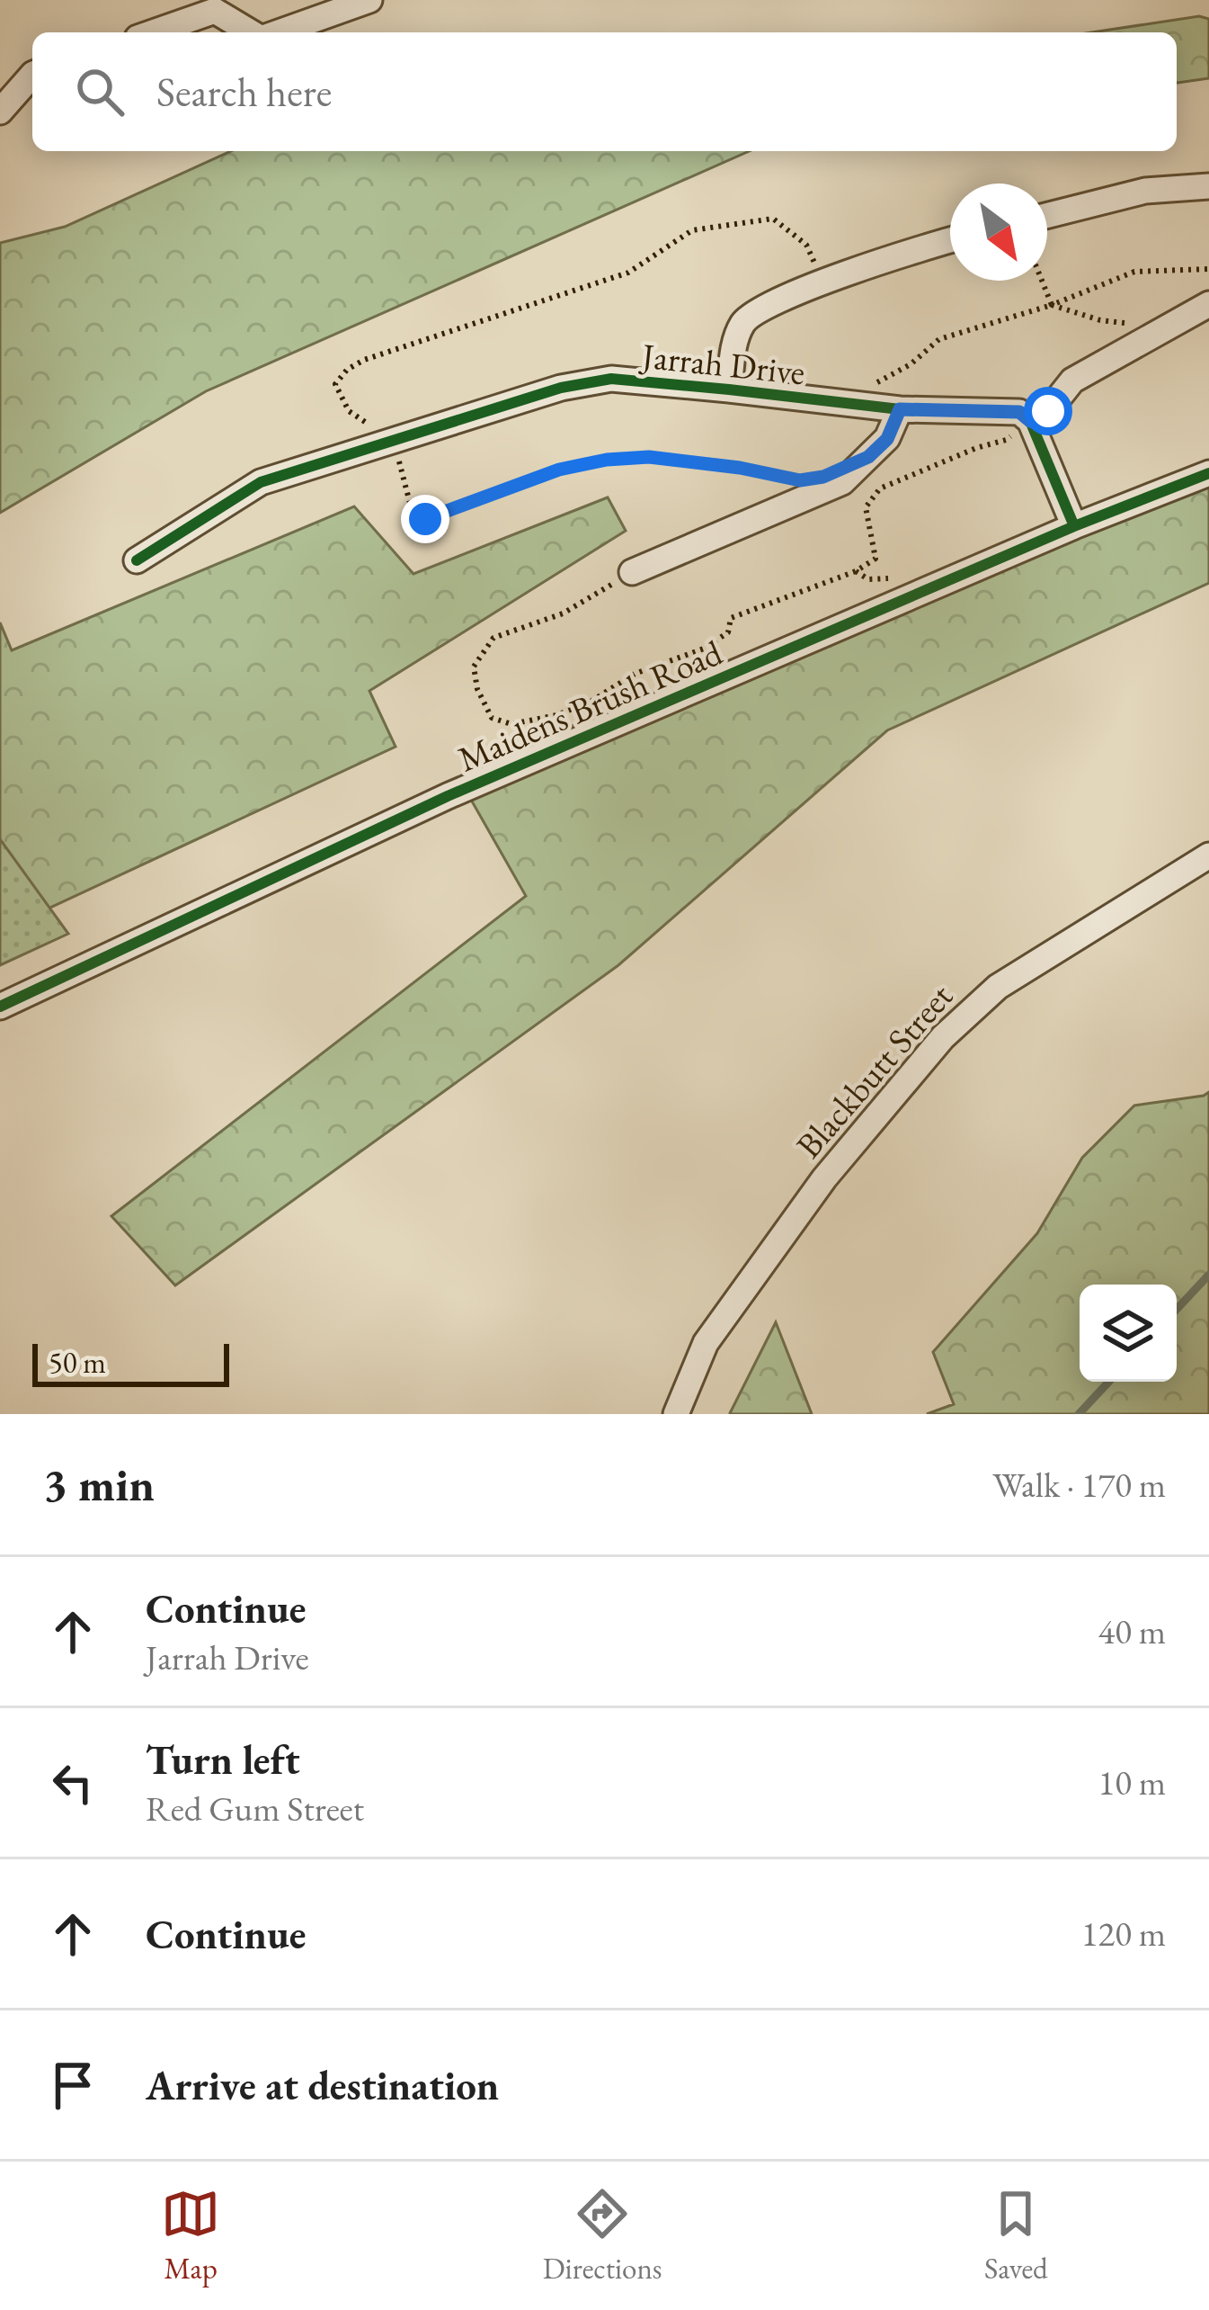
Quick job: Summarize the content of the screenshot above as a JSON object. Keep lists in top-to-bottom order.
{
  "streets": {
    "street": ["Jarrah Drive", "Maidens Brush Road", "Blackbutt Street"]
  },
  "scale_bar": "50 m",
  "north": "bottom right",
  "page": {
    "search": "Search here",
    "scale": "50 m",
    "heading": ["3 min", "Walk · 170 m"],
    "list": [
      ["Continue", "Jarrah Drive", "40 m"],
      ["Turn left", "Red Gum Street", "10 m"],
      ["Continue", "120 m"],
      "Arrive at destination"
    ],
    "nav": ["Map", "Directions", "Saved"]
  }
}
